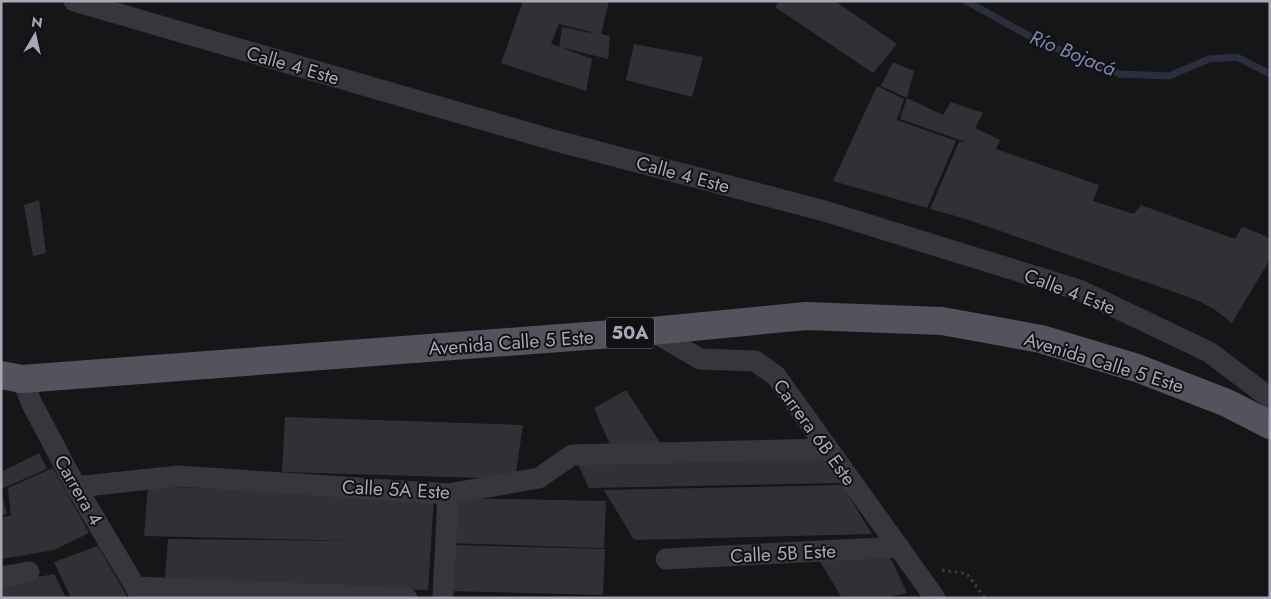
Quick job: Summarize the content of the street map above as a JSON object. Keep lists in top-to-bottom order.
{
  "streets": {
    "main road": ["50A", "Avenida Calle 5 Este"],
    "street": [
      "Calle 4 Este",
      "Carrera 6B Este",
      "Calle 5A Este",
      "Carrera 4",
      "Calle 5B Este"
    ]
  },
  "crossings": [
    ["Avenida Calle 5 Este", "Carrera 6B Este"],
    ["Avenida Calle 5 Este", "Carrera 4"],
    ["Carrera 6B Este", "Calle 5A Este"],
    ["Carrera 6B Este", "Calle 5B Este"],
    ["Calle 5A Este", "Carrera 4"]
  ],
  "water": ["Río Bojacá"],
  "north": "top"
}
